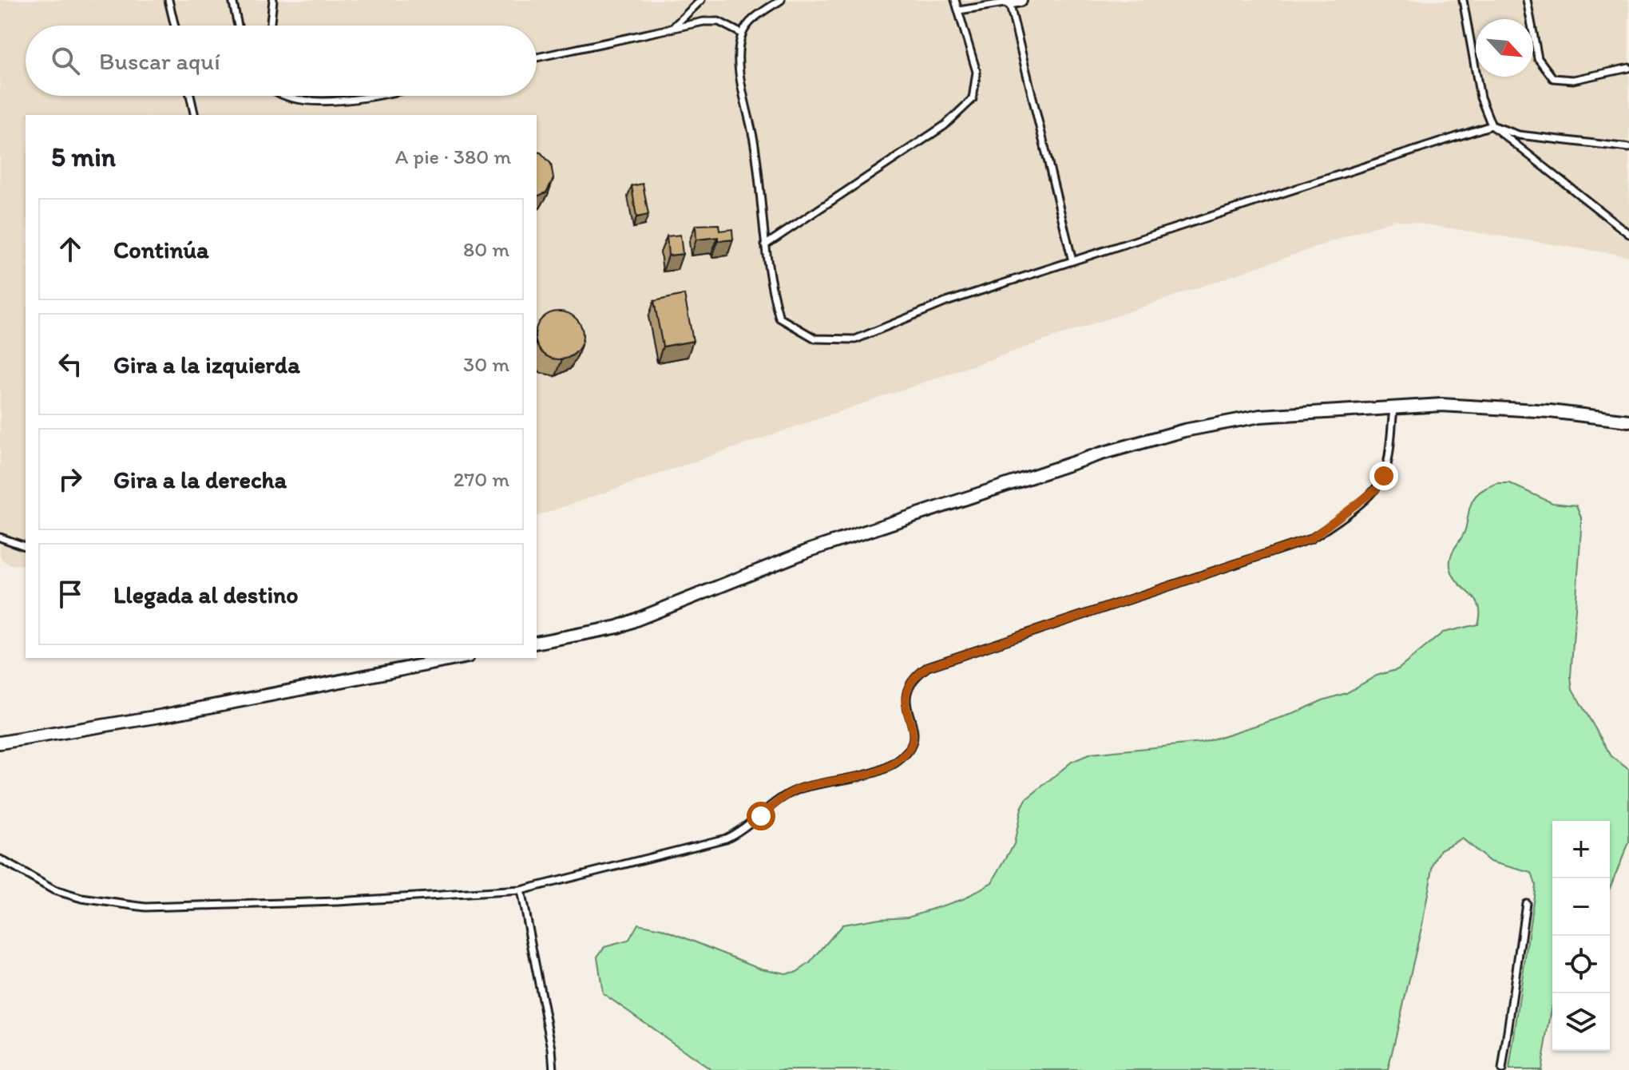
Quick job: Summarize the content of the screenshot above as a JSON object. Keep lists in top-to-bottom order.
{
  "north": "bottom right",
  "page": {
    "search": "Buscar aquí",
    "heading": ["5 min", "A pie · 380 m"],
    "list": [
      ["Continúa", "80 m"],
      ["Gira a la izquierda", "30 m"],
      ["Gira a la derecha", "270 m"],
      "Llegada al destino"
    ],
    "map_buttons": ["+", "−"]
  }
}
